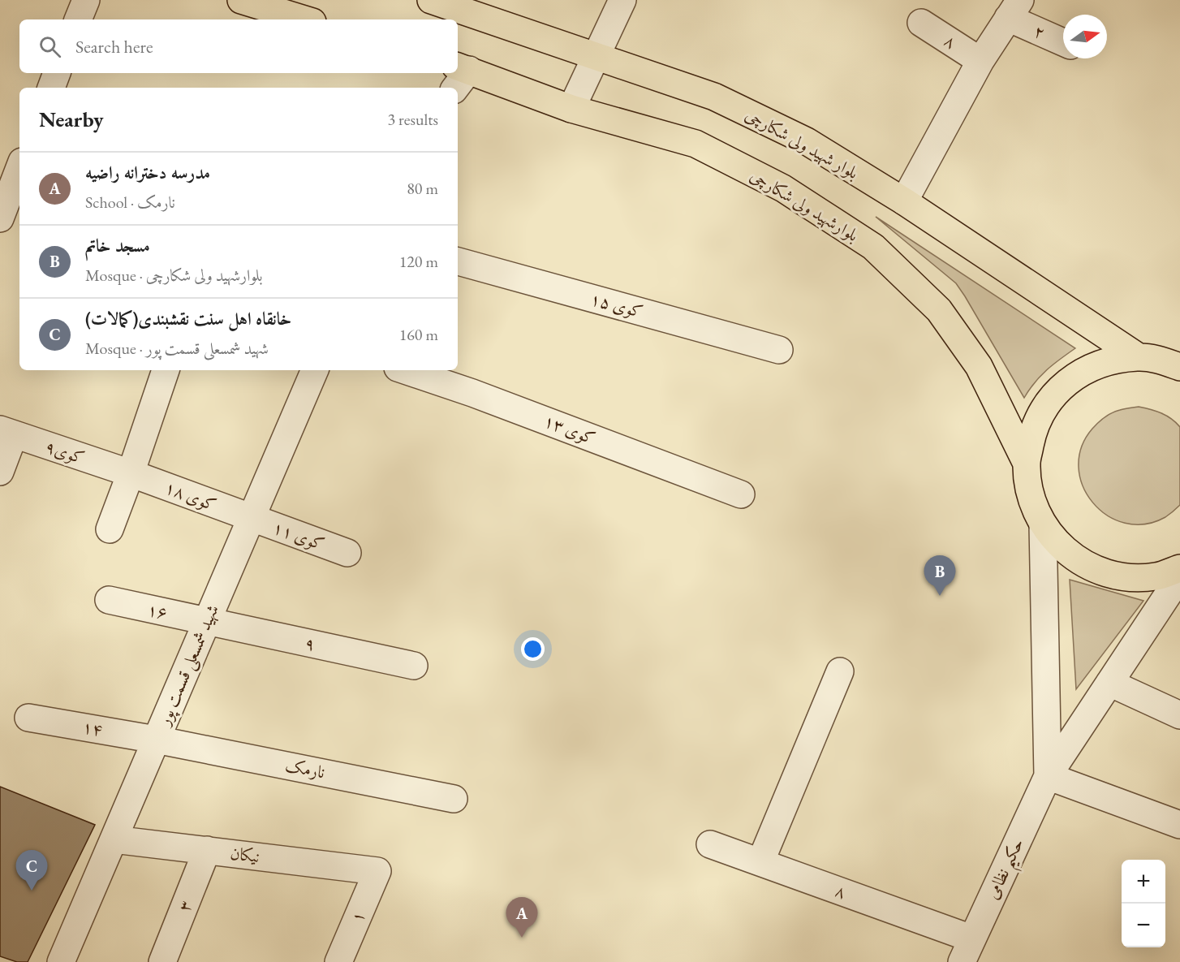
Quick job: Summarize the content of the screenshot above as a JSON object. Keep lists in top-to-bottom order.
{
  "streets": {
    "main road": ["بلوار شهید ولی شکارچی", "بلوارشهید ولی شکارچی"],
    "street": [
      "۲",
      "۸",
      "کوی ۱۵",
      "کوی ۱۳",
      "کوی۹",
      "کوی ۱۸",
      "کوی ۱۱",
      "۱۶",
      "۹",
      "شهید شمسعلی قسمت پور",
      "۱۴",
      "نارمک",
      "نیکان",
      "حکیم نظامی",
      "۳",
      "۱"
    ]
  },
  "crossings": [
    ["۸", "حکیم نظامی"],
    ["کوی۹", "کوی ۱۸"],
    ["کوی ۱۸", "کوی ۱۱"],
    ["کوی ۱۸", "شهید شمسعلی قسمت پور"],
    ["کوی ۱۱", "شهید شمسعلی قسمت پور"],
    ["۱۶", "۹"],
    ["۱۶", "شهید شمسعلی قسمت پور"],
    ["۹", "شهید شمسعلی قسمت پور"],
    ["شهید شمسعلی قسمت پور", "۱۴"],
    ["شهید شمسعلی قسمت پور", "نارمک"],
    ["شهید شمسعلی قسمت پور", "نیکان"],
    ["۱۴", "نارمک"],
    ["نیکان", "۳"],
    ["نیکان", "۱"]
  ],
  "north": "right",
  "page": {
    "search": "Search here",
    "heading": ["Nearby", "3 results"],
    "list": [
      {
        "mark": "A",
        "name": "مدرسه دخترانه راضیه",
        "note": "School · نارمک",
        "value": "80 m"
      },
      {
        "mark": "B",
        "name": "مسجد خاتم",
        "note": "Mosque · بلوارشهید ولی شکارچی",
        "value": "120 m"
      },
      {
        "mark": "C",
        "name": "خانقاه اهل سنت نقشبندی(کمالات)",
        "note": "Mosque · شهید شمسعلی قسمت پور",
        "value": "160 m"
      }
    ],
    "pins": ["B", "C", "A"],
    "map_buttons": ["+", "−"]
  }
}
